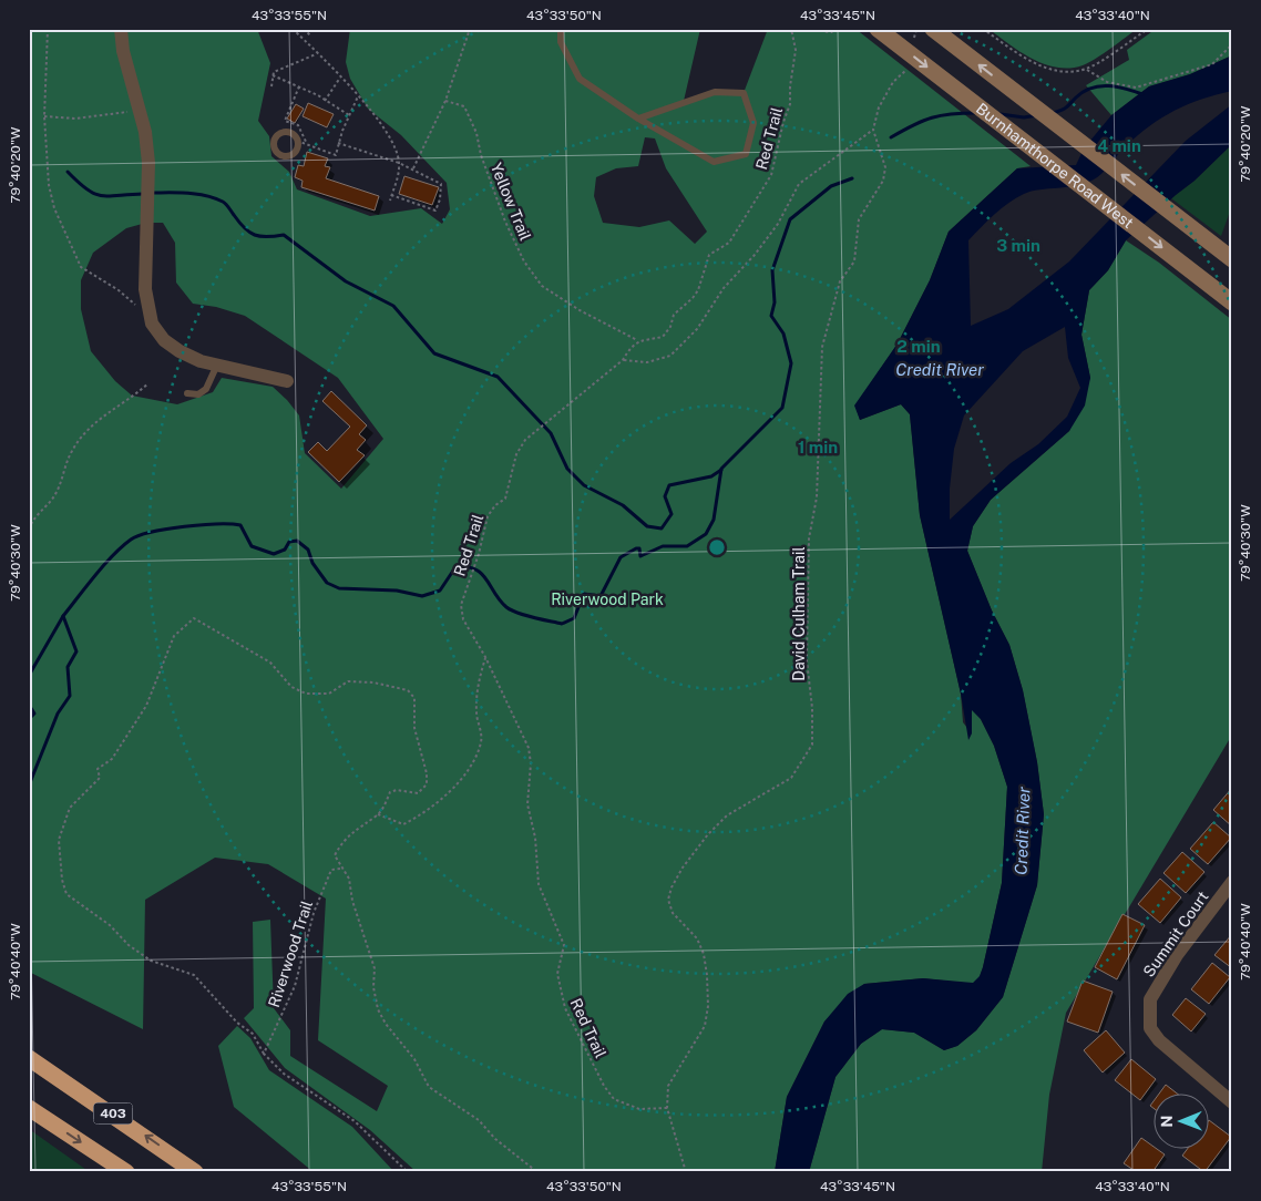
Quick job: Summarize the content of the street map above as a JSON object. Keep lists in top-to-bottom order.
{
  "streets": {
    "highway": ["403"],
    "main road": ["Burnhamthorpe Road West"],
    "street": ["Summit Court"],
    "path": [
      "Red Trail",
      "Yellow Trail",
      "David Culham Trail",
      "Riverwood Trail"
    ]
  },
  "crossings": [
    ["Red Trail", "Yellow Trail"],
    ["Red Trail", "David Culham Trail"]
  ],
  "water": ["Credit River"],
  "parks": ["Riverwood Park"],
  "north": "left",
  "coordinates": [
    "43°33'55\"N",
    "43°33'50\"N",
    "43°33'45\"N",
    "43°33'40\"N",
    "79°40'20\"W",
    "79°40'30\"W",
    "79°40'40\"W"
  ],
  "rings": [
    "4 min",
    "3 min",
    "2 min",
    "1 min"
  ]
}
